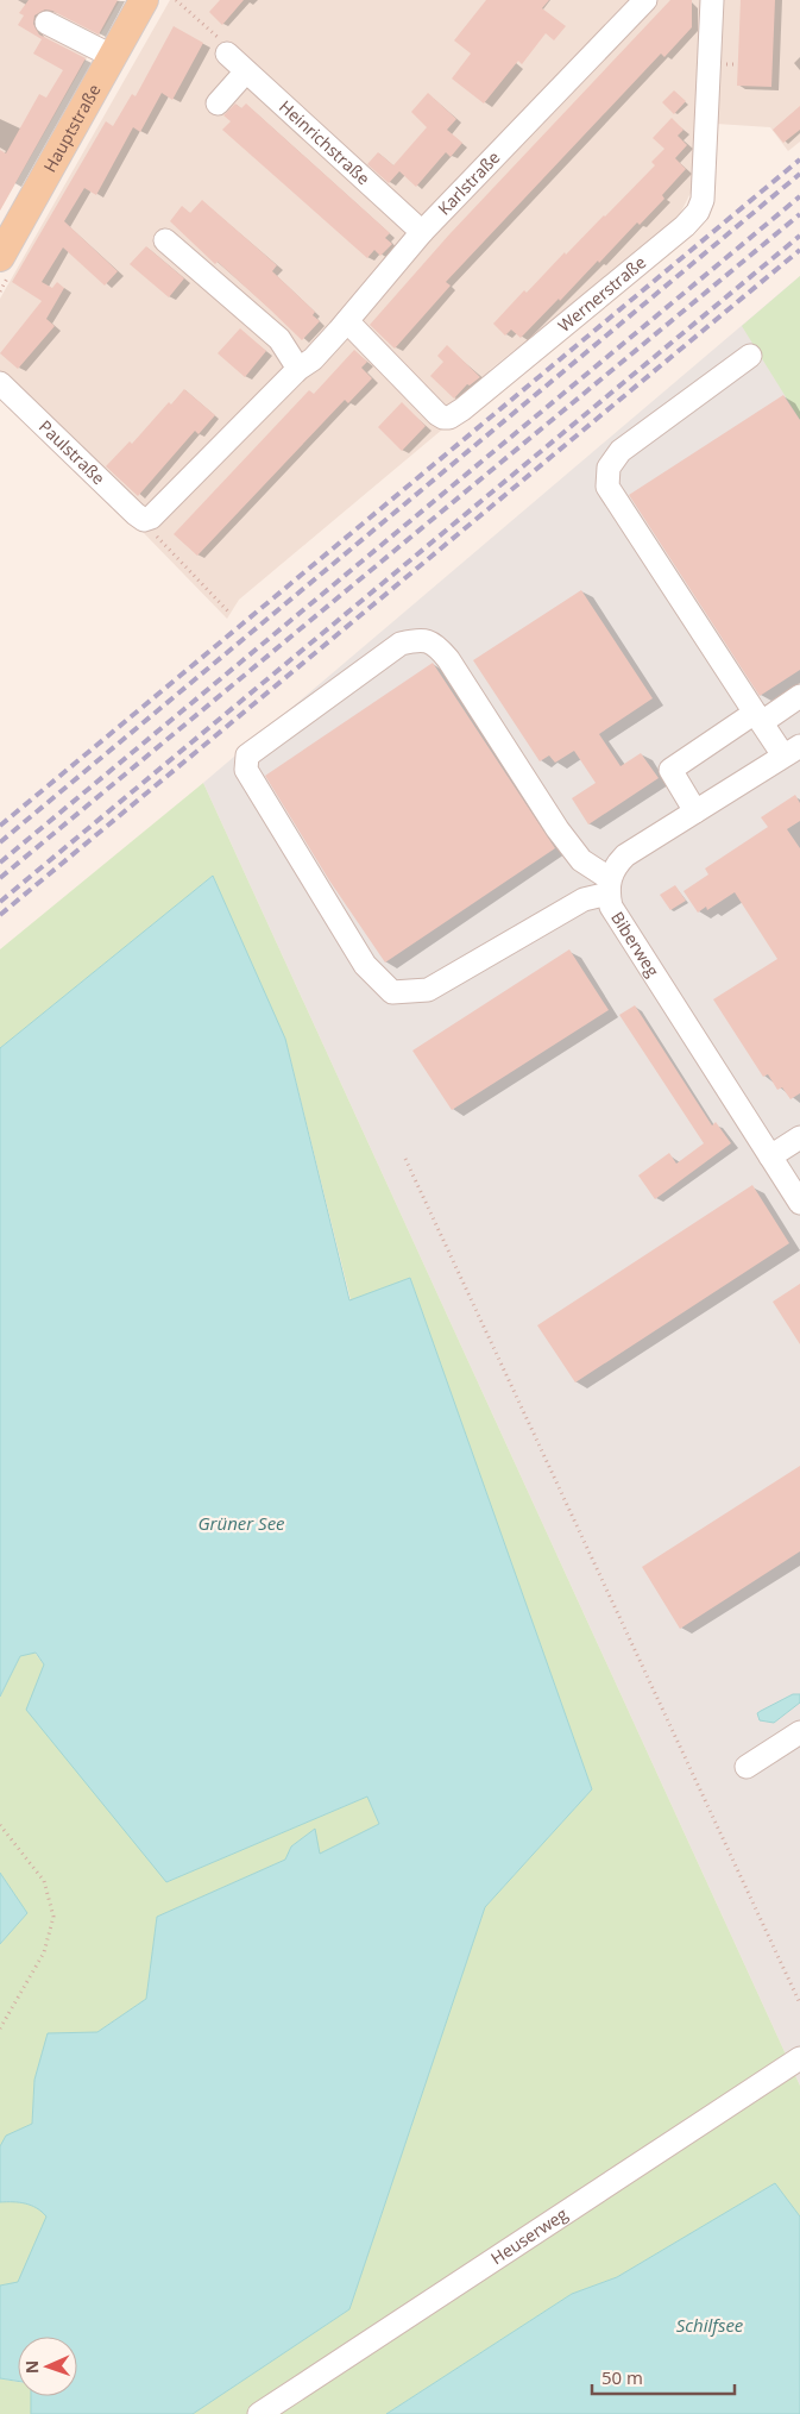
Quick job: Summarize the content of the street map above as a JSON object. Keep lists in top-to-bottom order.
{
  "streets": {
    "main road": ["Hauptstraße"],
    "street": [
      "Heinrichstraße",
      "Karlstraße",
      "Wernerstraße",
      "Paulstraße",
      "Biberweg",
      "Heuserweg"
    ]
  },
  "crossings": [
    ["Heinrichstraße", "Karlstraße"],
    ["Karlstraße", "Wernerstraße"],
    ["Karlstraße", "Paulstraße"]
  ],
  "water": ["Grüner See", "Schilfsee"],
  "scale_bar": "50 m",
  "north": "left"
}
